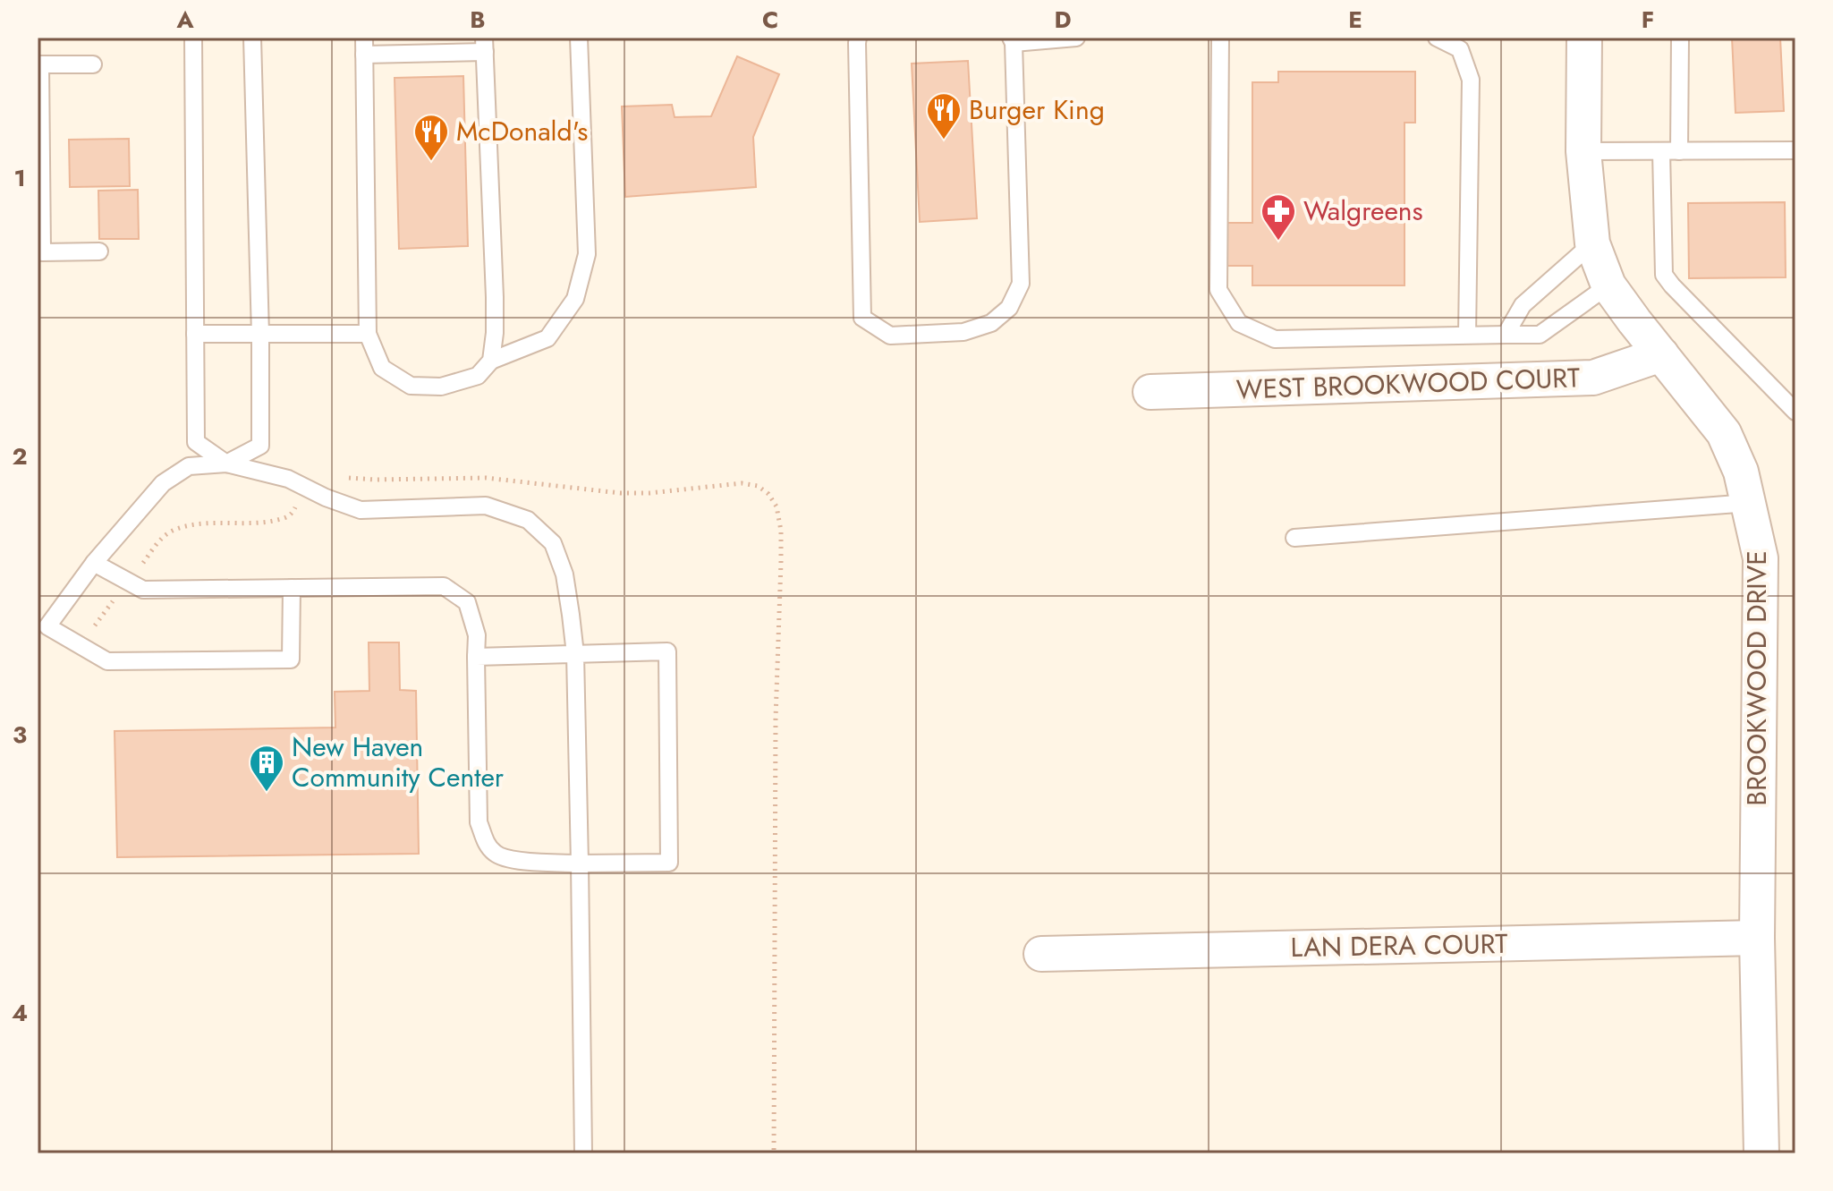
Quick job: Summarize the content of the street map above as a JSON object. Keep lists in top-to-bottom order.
{
  "streets": {
    "street": ["WEST BROOKWOOD COURT", "BROOKWOOD DRIVE", "LAN DERA COURT"]
  },
  "crossings": [
    ["WEST BROOKWOOD COURT", "BROOKWOOD DRIVE"],
    ["BROOKWOOD DRIVE", "LAN DERA COURT"]
  ],
  "places": {
    "restaurant": ["Burger King", "McDonald's"],
    "pharmacy": ["Walgreens"],
    "building": ["New Haven Community Center"]
  },
  "grid": {
    "columns": [
      "A",
      "B",
      "C",
      "D",
      "E",
      "F"
    ],
    "rows": [
      "1",
      "2",
      "3",
      "4"
    ]
  }
}
